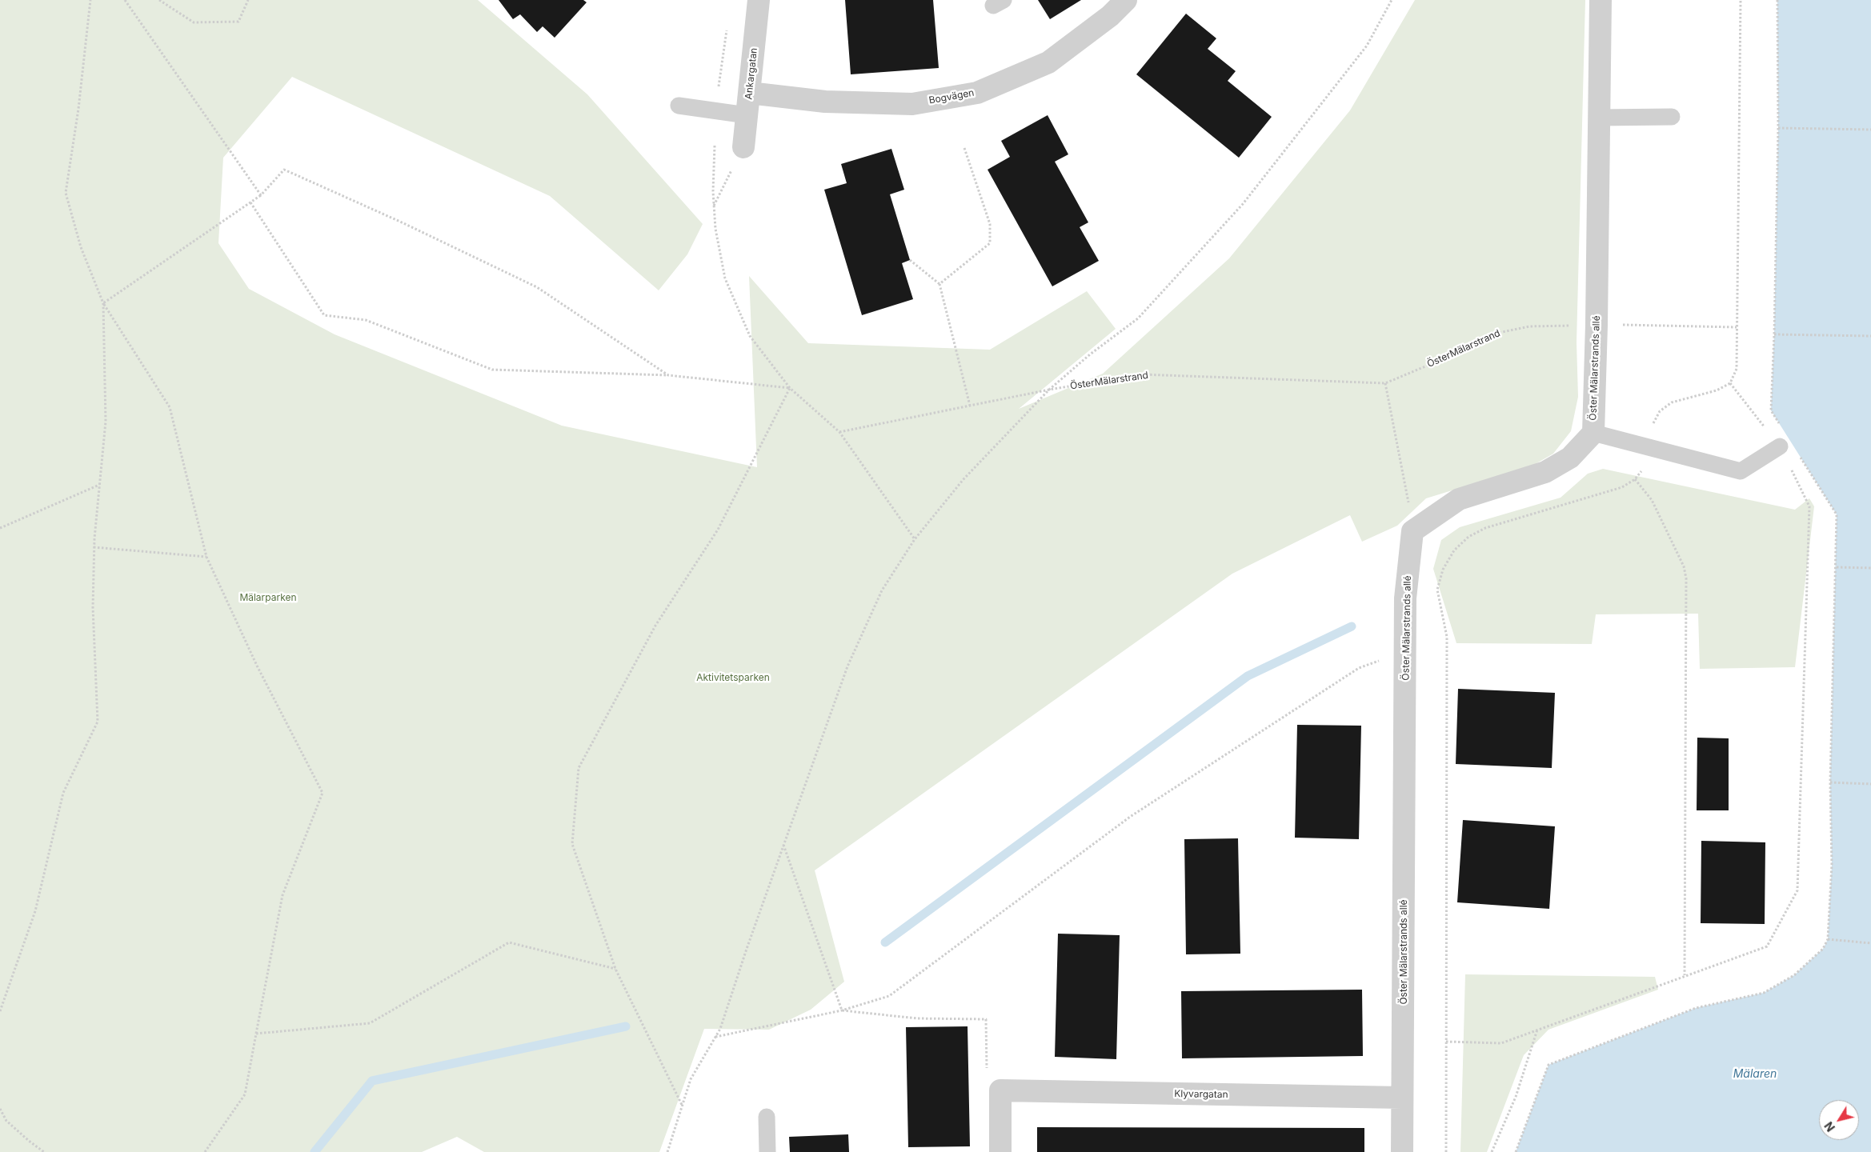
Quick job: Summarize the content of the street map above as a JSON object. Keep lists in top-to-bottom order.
{
  "streets": {
    "street": [
      "Ankargatan",
      "Bogvägen",
      "Öster Mälarstrands allé",
      "Klyvargatan"
    ],
    "path": ["ÖsterMälarstrand"]
  },
  "crossings": [
    ["Ankargatan", "Bogvägen"],
    ["ÖsterMälarstrand", "Öster Mälarstrands allé"],
    ["Öster Mälarstrands allé", "Klyvargatan"]
  ],
  "water": ["Mälaren"],
  "parks": ["Mälarparken", "Aktivitetsparken"],
  "north": "bottom left"
}
